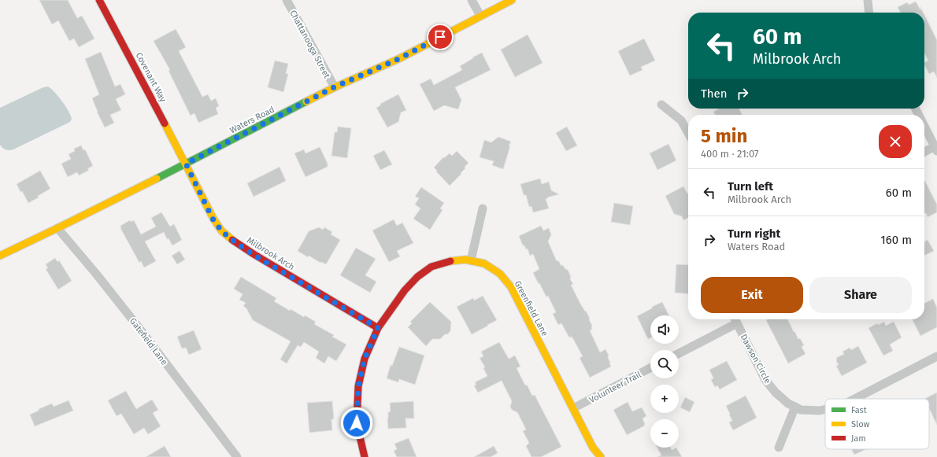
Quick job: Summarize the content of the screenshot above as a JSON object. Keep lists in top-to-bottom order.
{
  "streets": {
    "street": [
      "Chattanooga Street",
      "Covenant Way",
      "Waters Road",
      "Milbrook Arch",
      "Greenfield Lane",
      "Gatefield Lane",
      "Dawson Circle",
      "Volunteer Trail"
    ]
  },
  "crossings": [
    ["Chattanooga Street", "Waters Road"],
    ["Covenant Way", "Waters Road"],
    ["Covenant Way", "Milbrook Arch"],
    ["Waters Road", "Milbrook Arch"],
    ["Waters Road", "Gatefield Lane"],
    ["Milbrook Arch", "Greenfield Lane"],
    ["Greenfield Lane", "Volunteer Trail"]
  ],
  "legend": ["Fast", "Slow", "Jam"],
  "page": {
    "turn": ["60 m", "Milbrook Arch"],
    "then": "Then",
    "heading": ["5 min", "400 m · 21:07"],
    "list": [
      {
        "name": "Turn left",
        "note": "Milbrook Arch",
        "value": "60 m"
      },
      {
        "name": "Turn right",
        "note": "Waters Road",
        "value": "160 m"
      }
    ],
    "buttons": ["Exit", "Share"],
    "map_buttons": ["+", "−"]
  }
}
